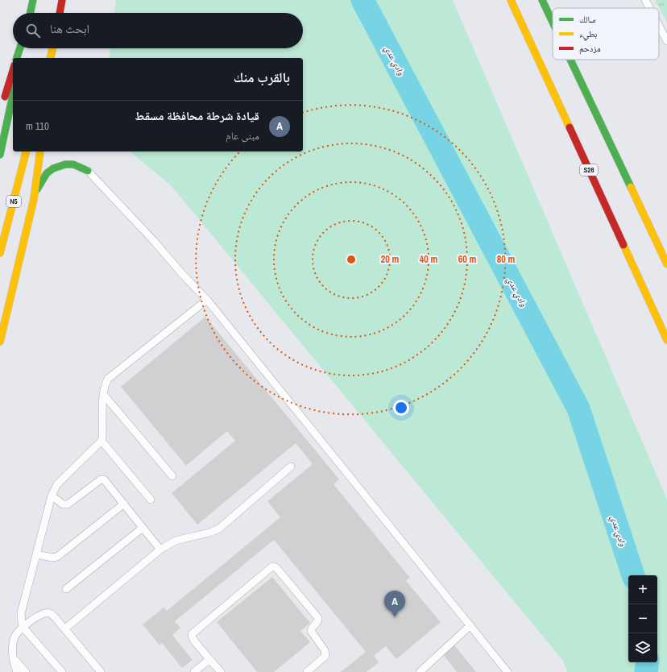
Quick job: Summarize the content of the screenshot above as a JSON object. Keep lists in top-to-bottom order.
{
  "streets": {
    "highway": ["S26", "N5"]
  },
  "water": ["وادي عدي"],
  "legend": ["سالك", "بطيء", "مزدحم"],
  "page": {
    "search": "ابحث هنا",
    "heading": "بالقرب منك",
    "list": [
      {
        "mark": "A",
        "name": "قيادة شرطة محافظة مسقط",
        "note": "مبنى عام",
        "value": "110 m"
      }
    ],
    "map_buttons": ["+", "−"],
    "pins": "A"
  },
  "rings": [
    "20 m",
    "40 m",
    "60 m",
    "80 m"
  ]
}
